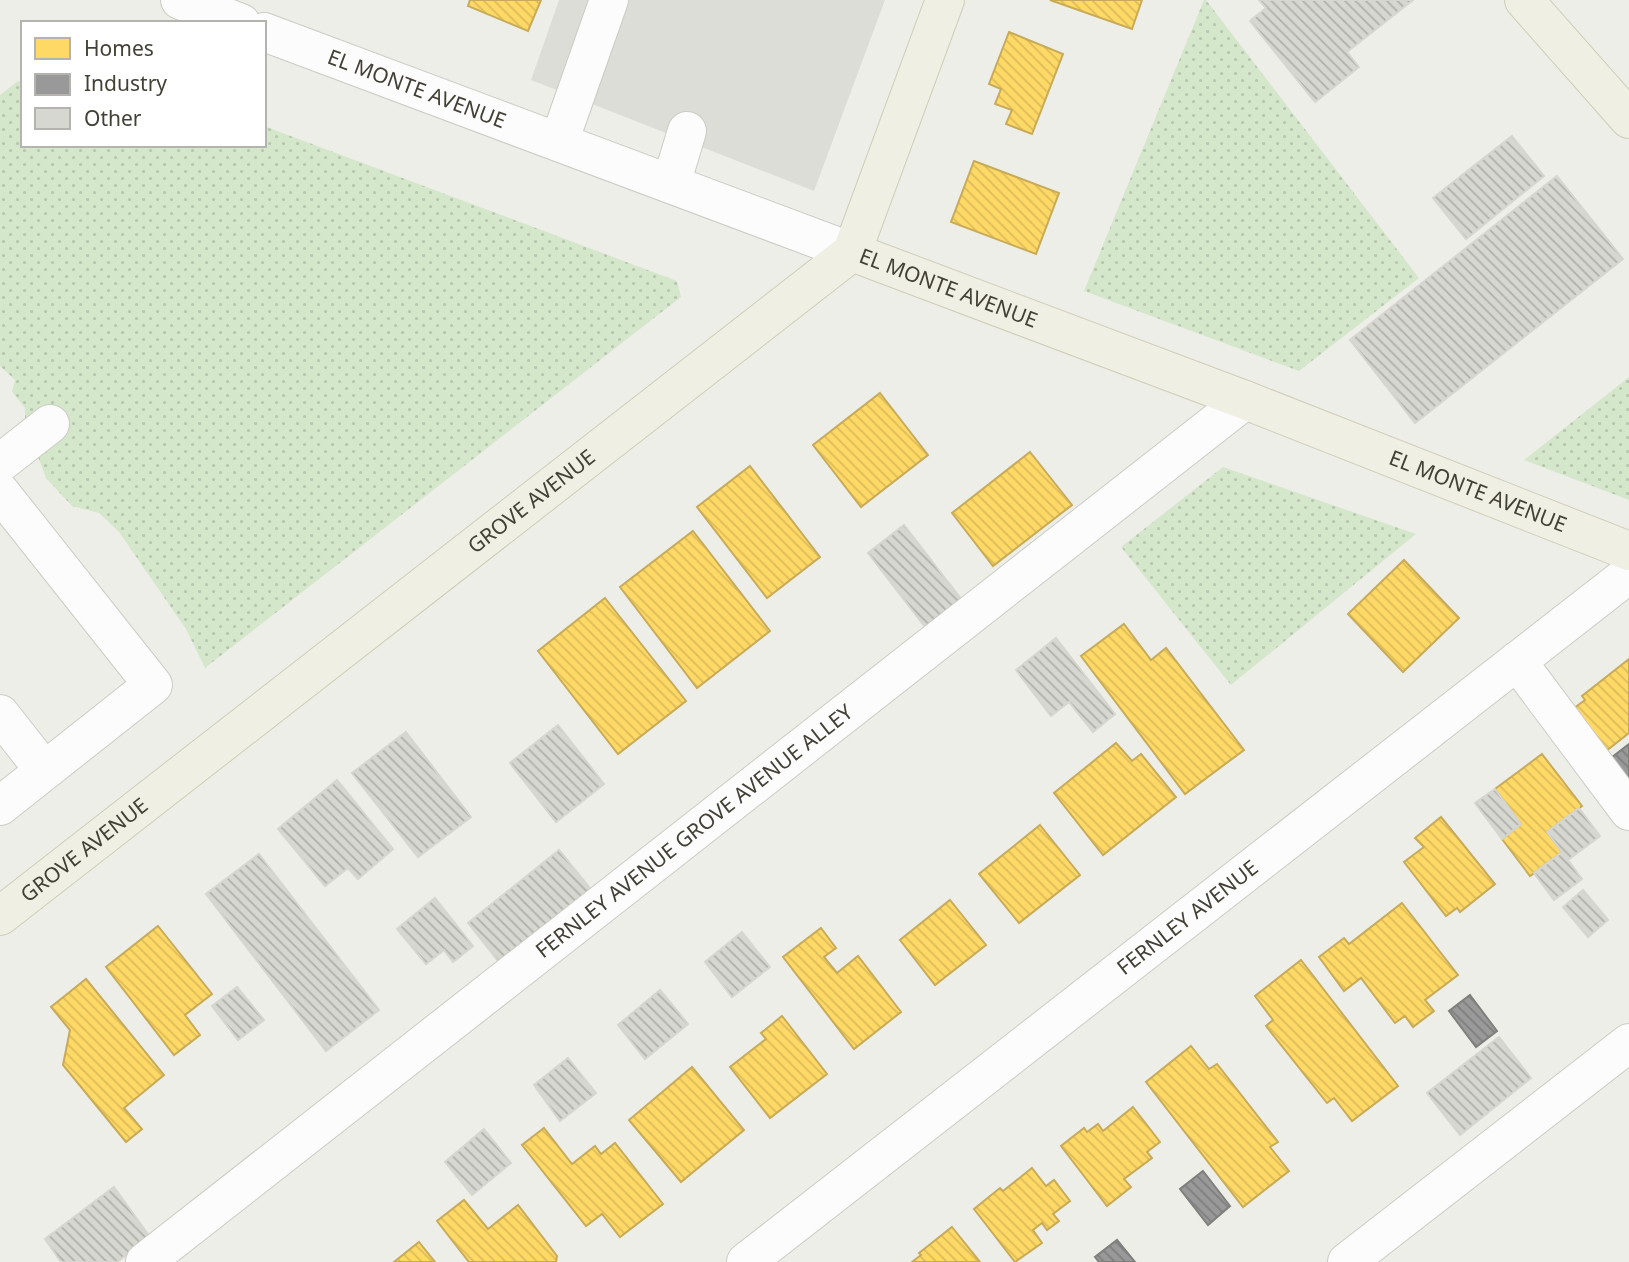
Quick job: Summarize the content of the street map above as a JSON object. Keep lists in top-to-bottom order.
{
  "streets": {
    "main road": ["EL MONTE AVENUE", "GROVE AVENUE"],
    "street": ["FERNLEY AVENUE GROVE AVENUE ALLEY", "FERNLEY AVENUE"]
  },
  "crossings": [
    ["EL MONTE AVENUE", "GROVE AVENUE"],
    ["EL MONTE AVENUE", "FERNLEY AVENUE GROVE AVENUE ALLEY"]
  ],
  "legend": ["Homes", "Industry", "Other"]
}
